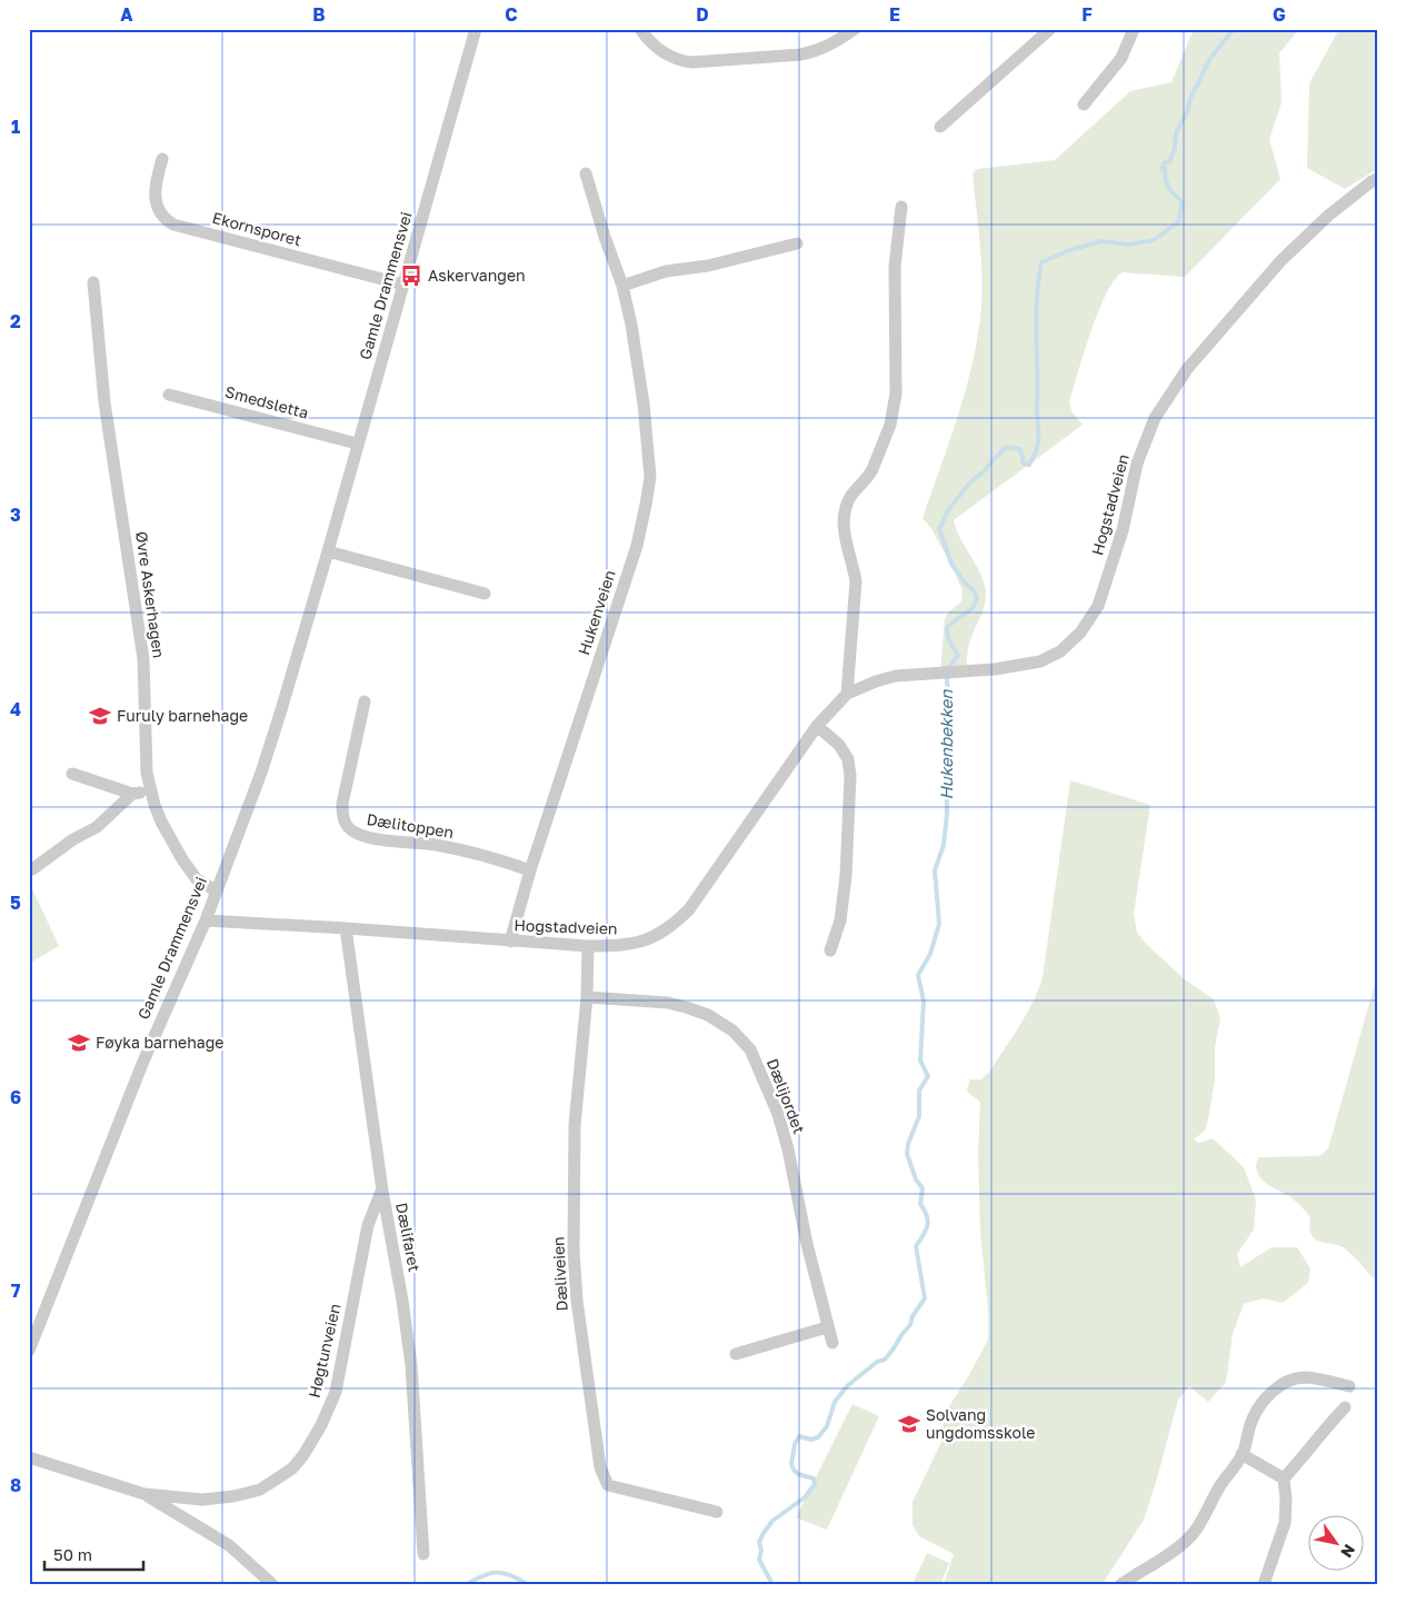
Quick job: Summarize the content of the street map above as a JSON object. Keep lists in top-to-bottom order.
{
  "streets": {
    "street": [
      "Ekornsporet",
      "Gamle Drammensvei",
      "Smedsletta",
      "Hogstadveien",
      "Øvre Askerhagen",
      "Hukenveien",
      "Dælitoppen",
      "Dælijordet",
      "Dælifaret",
      "Dæliveien",
      "Høgtunveien"
    ]
  },
  "crossings": [
    ["Ekornsporet", "Gamle Drammensvei"],
    ["Gamle Drammensvei", "Smedsletta"],
    ["Gamle Drammensvei", "Hogstadveien"],
    ["Gamle Drammensvei", "Øvre Askerhagen"],
    ["Hogstadveien", "Hukenveien"],
    ["Hogstadveien", "Dælifaret"],
    ["Hogstadveien", "Dæliveien"],
    ["Hukenveien", "Dælitoppen"],
    ["Dælijordet", "Dæliveien"],
    ["Dælifaret", "Høgtunveien"]
  ],
  "water": ["Hukenbekken"],
  "places": {
    "bus stop": ["Askervangen"],
    "school or university": ["Furuly barnehage", "Føyka barnehage", "Solvang ungdomsskole"]
  },
  "scale_bar": "50 m",
  "north": "bottom right",
  "grid": {
    "columns": [
      "A",
      "B",
      "C",
      "D",
      "E",
      "F",
      "G"
    ],
    "rows": [
      "1",
      "2",
      "3",
      "4",
      "5",
      "6",
      "7",
      "8"
    ]
  }
}
